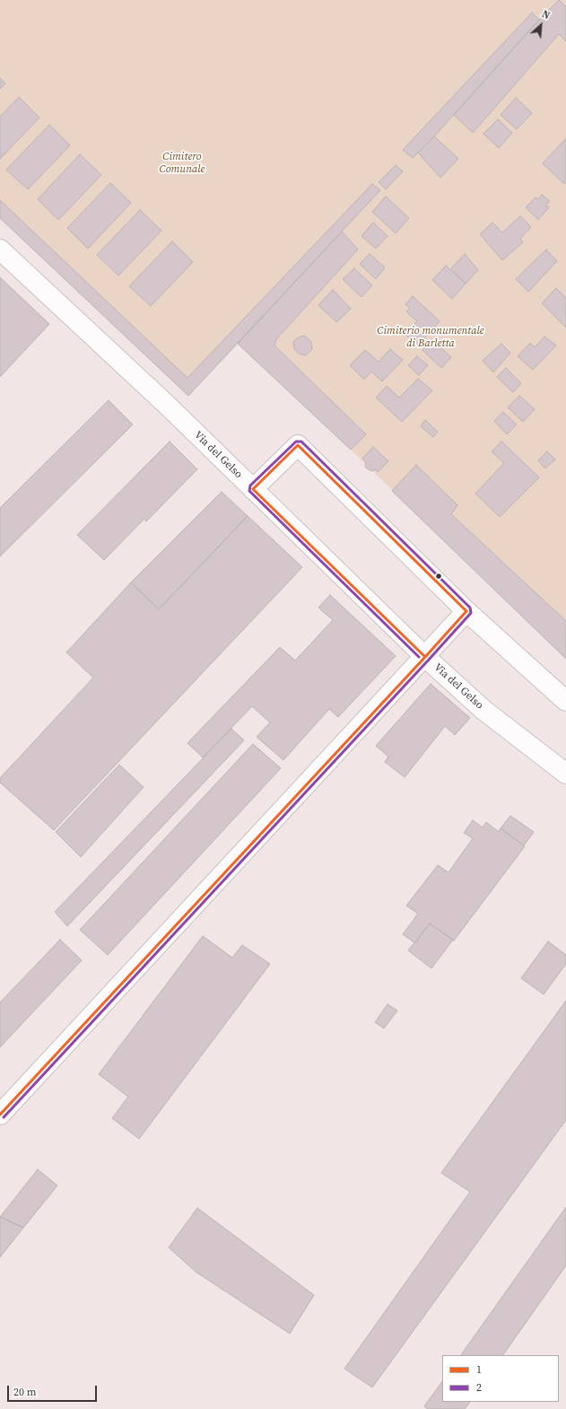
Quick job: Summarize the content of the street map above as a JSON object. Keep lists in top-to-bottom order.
{
  "streets": {
    "street": ["Via del Gelso"]
  },
  "parks": ["Cimitero Comunale", "Cimiterio monumentale di Barletta"],
  "lines": ["transit line 2", "transit line 1"],
  "legend": ["1", "2"],
  "scale_bar": "20 m",
  "north": "top right"
}
